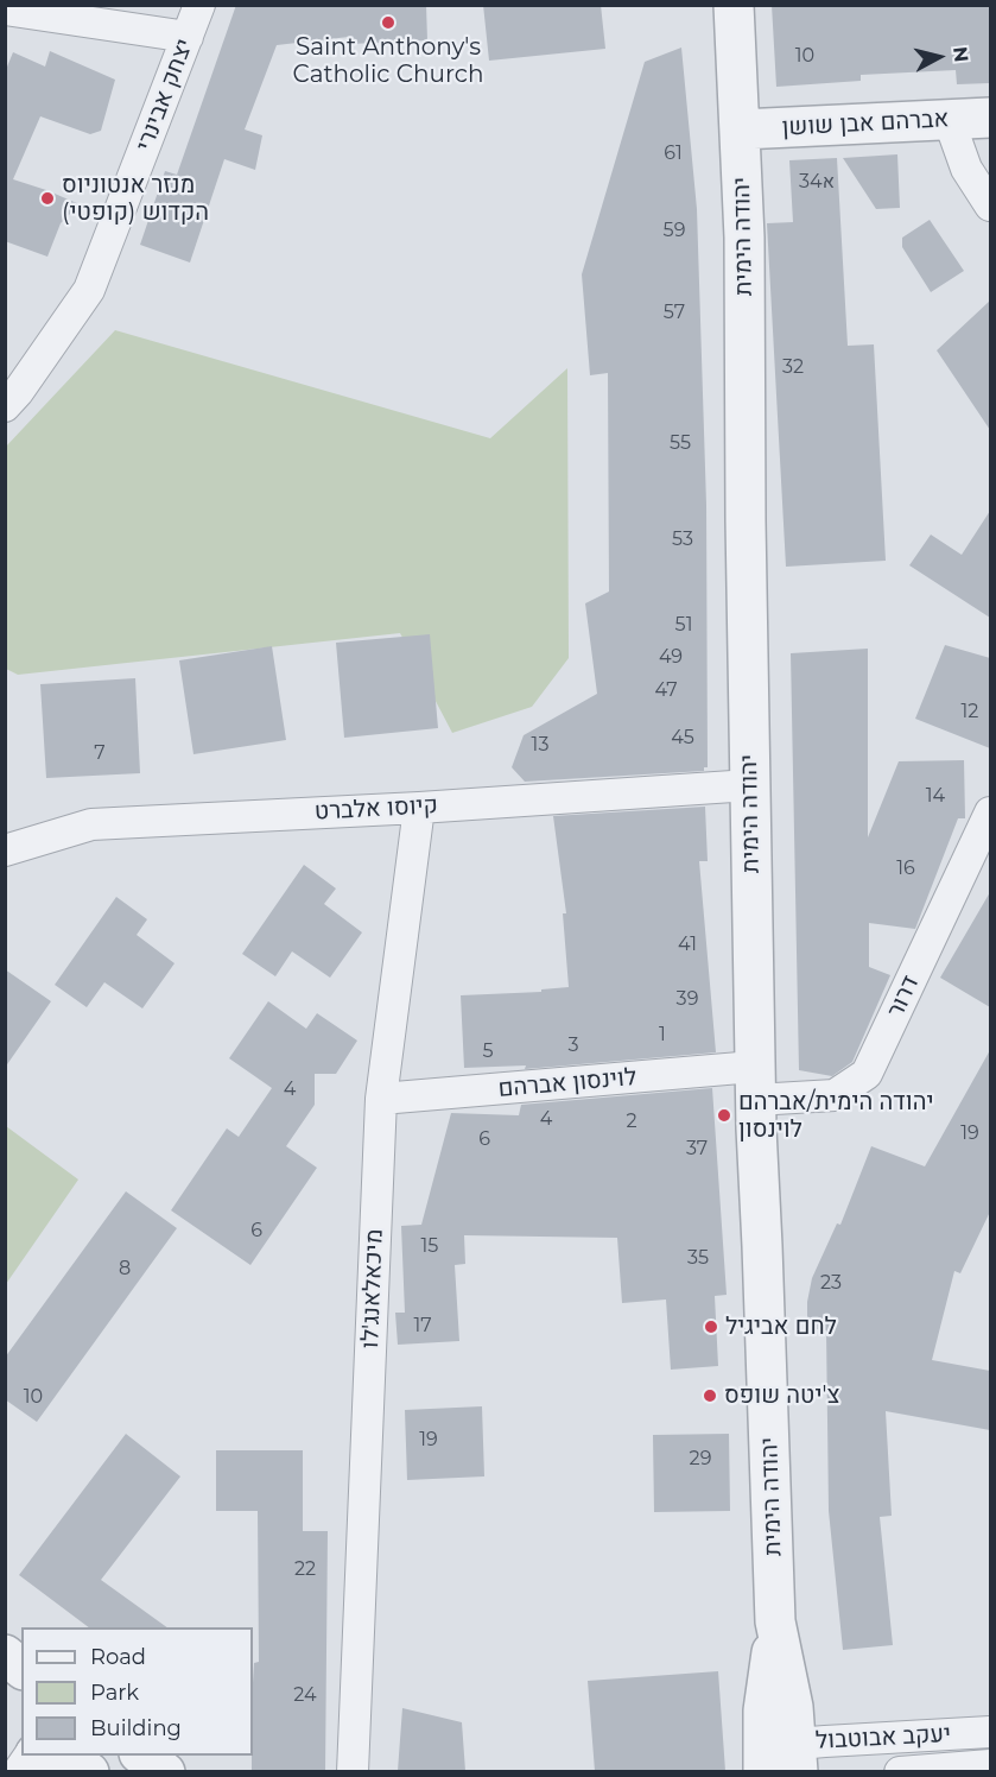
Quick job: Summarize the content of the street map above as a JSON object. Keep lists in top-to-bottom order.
{
  "streets": {
    "street": [
      "יצחק אבינרי",
      "אברהם אבן שושן",
      "יהודה הימית",
      "קיוסו אלברט",
      "דרור",
      "לוינסון אברהם",
      "מיכאלאנג'לו",
      "יעקב אבוטבול"
    ]
  },
  "crossings": [
    ["אברהם אבן שושן", "יהודה הימית"],
    ["יהודה הימית", "קיוסו אלברט"],
    ["יהודה הימית", "דרור"],
    ["יהודה הימית", "לוינסון אברהם"],
    ["יהודה הימית", "יעקב אבוטבול"],
    ["קיוסו אלברט", "מיכאלאנג'לו"],
    ["דרור", "לוינסון אברהם"],
    ["לוינסון אברהם", "מיכאלאנג'לו"]
  ],
  "places": [
    "Saint Anthony's Catholic Church",
    "מנזר אנטוניוס הקדוש (קופטי)",
    "יהודה הימית/אברהם לוינסון",
    "לחם אביגיל",
    "צ'יטה שופס"
  ],
  "house_numbers": [
    "10",
    "61",
    "34א",
    "59",
    "57",
    "32",
    "55",
    "53",
    "51",
    "49",
    "47",
    "12",
    "45",
    "13",
    "7",
    "14",
    "16",
    "41",
    "39",
    "1",
    "3",
    "5",
    "4",
    "4",
    "2",
    "19",
    "6",
    "37",
    "6",
    "15",
    "35",
    "8",
    "23",
    "17",
    "10",
    "19",
    "29",
    "22",
    "24"
  ],
  "legend": ["Road", "Park", "Building"],
  "north": "right"
}
